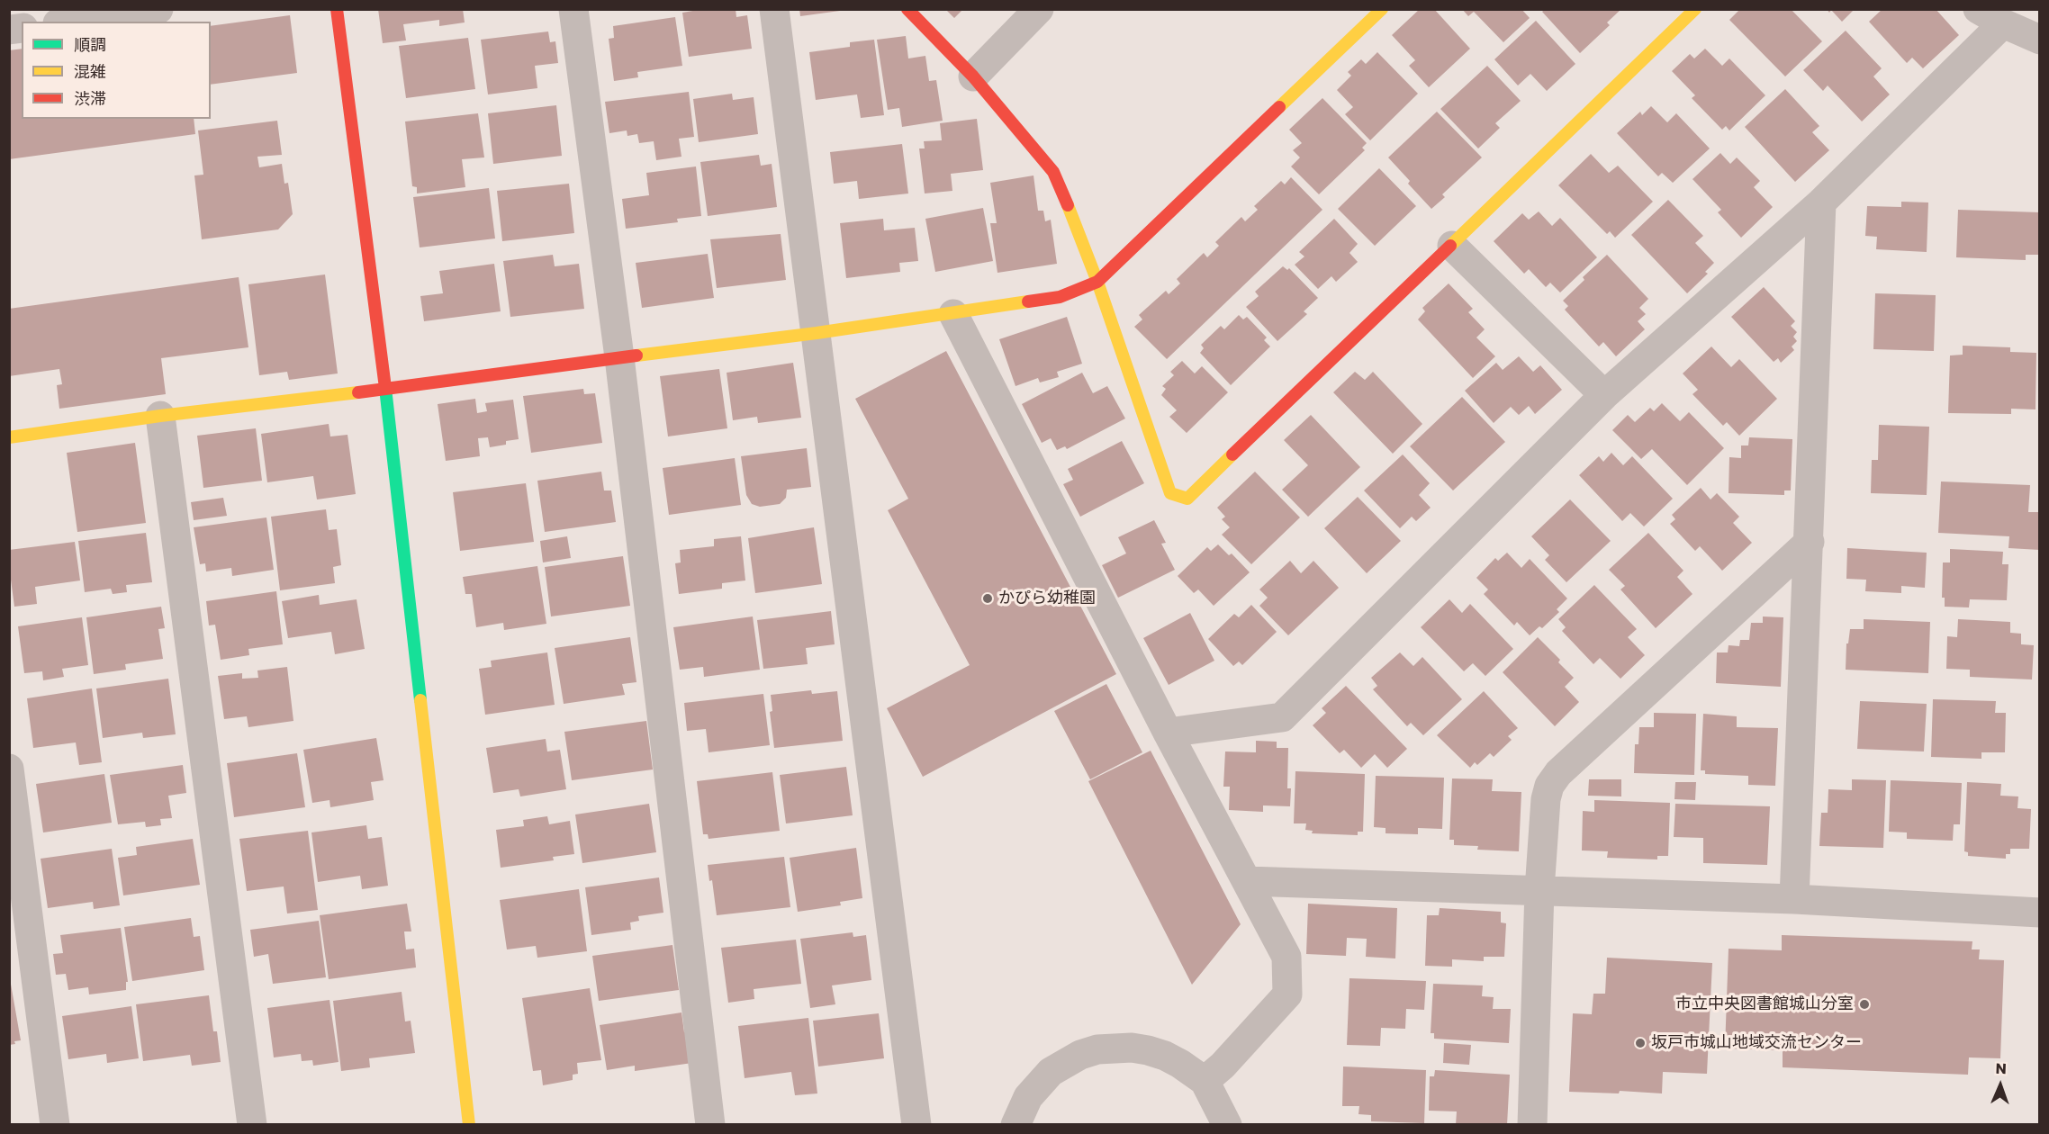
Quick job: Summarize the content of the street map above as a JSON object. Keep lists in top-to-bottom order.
{
  "places": ["かぴら幼稚園", "市立中央図書館城山分室", "坂戸市城山地域交流センター"],
  "legend": ["順調", "混雑", "渋滞"],
  "north": "top"
}
